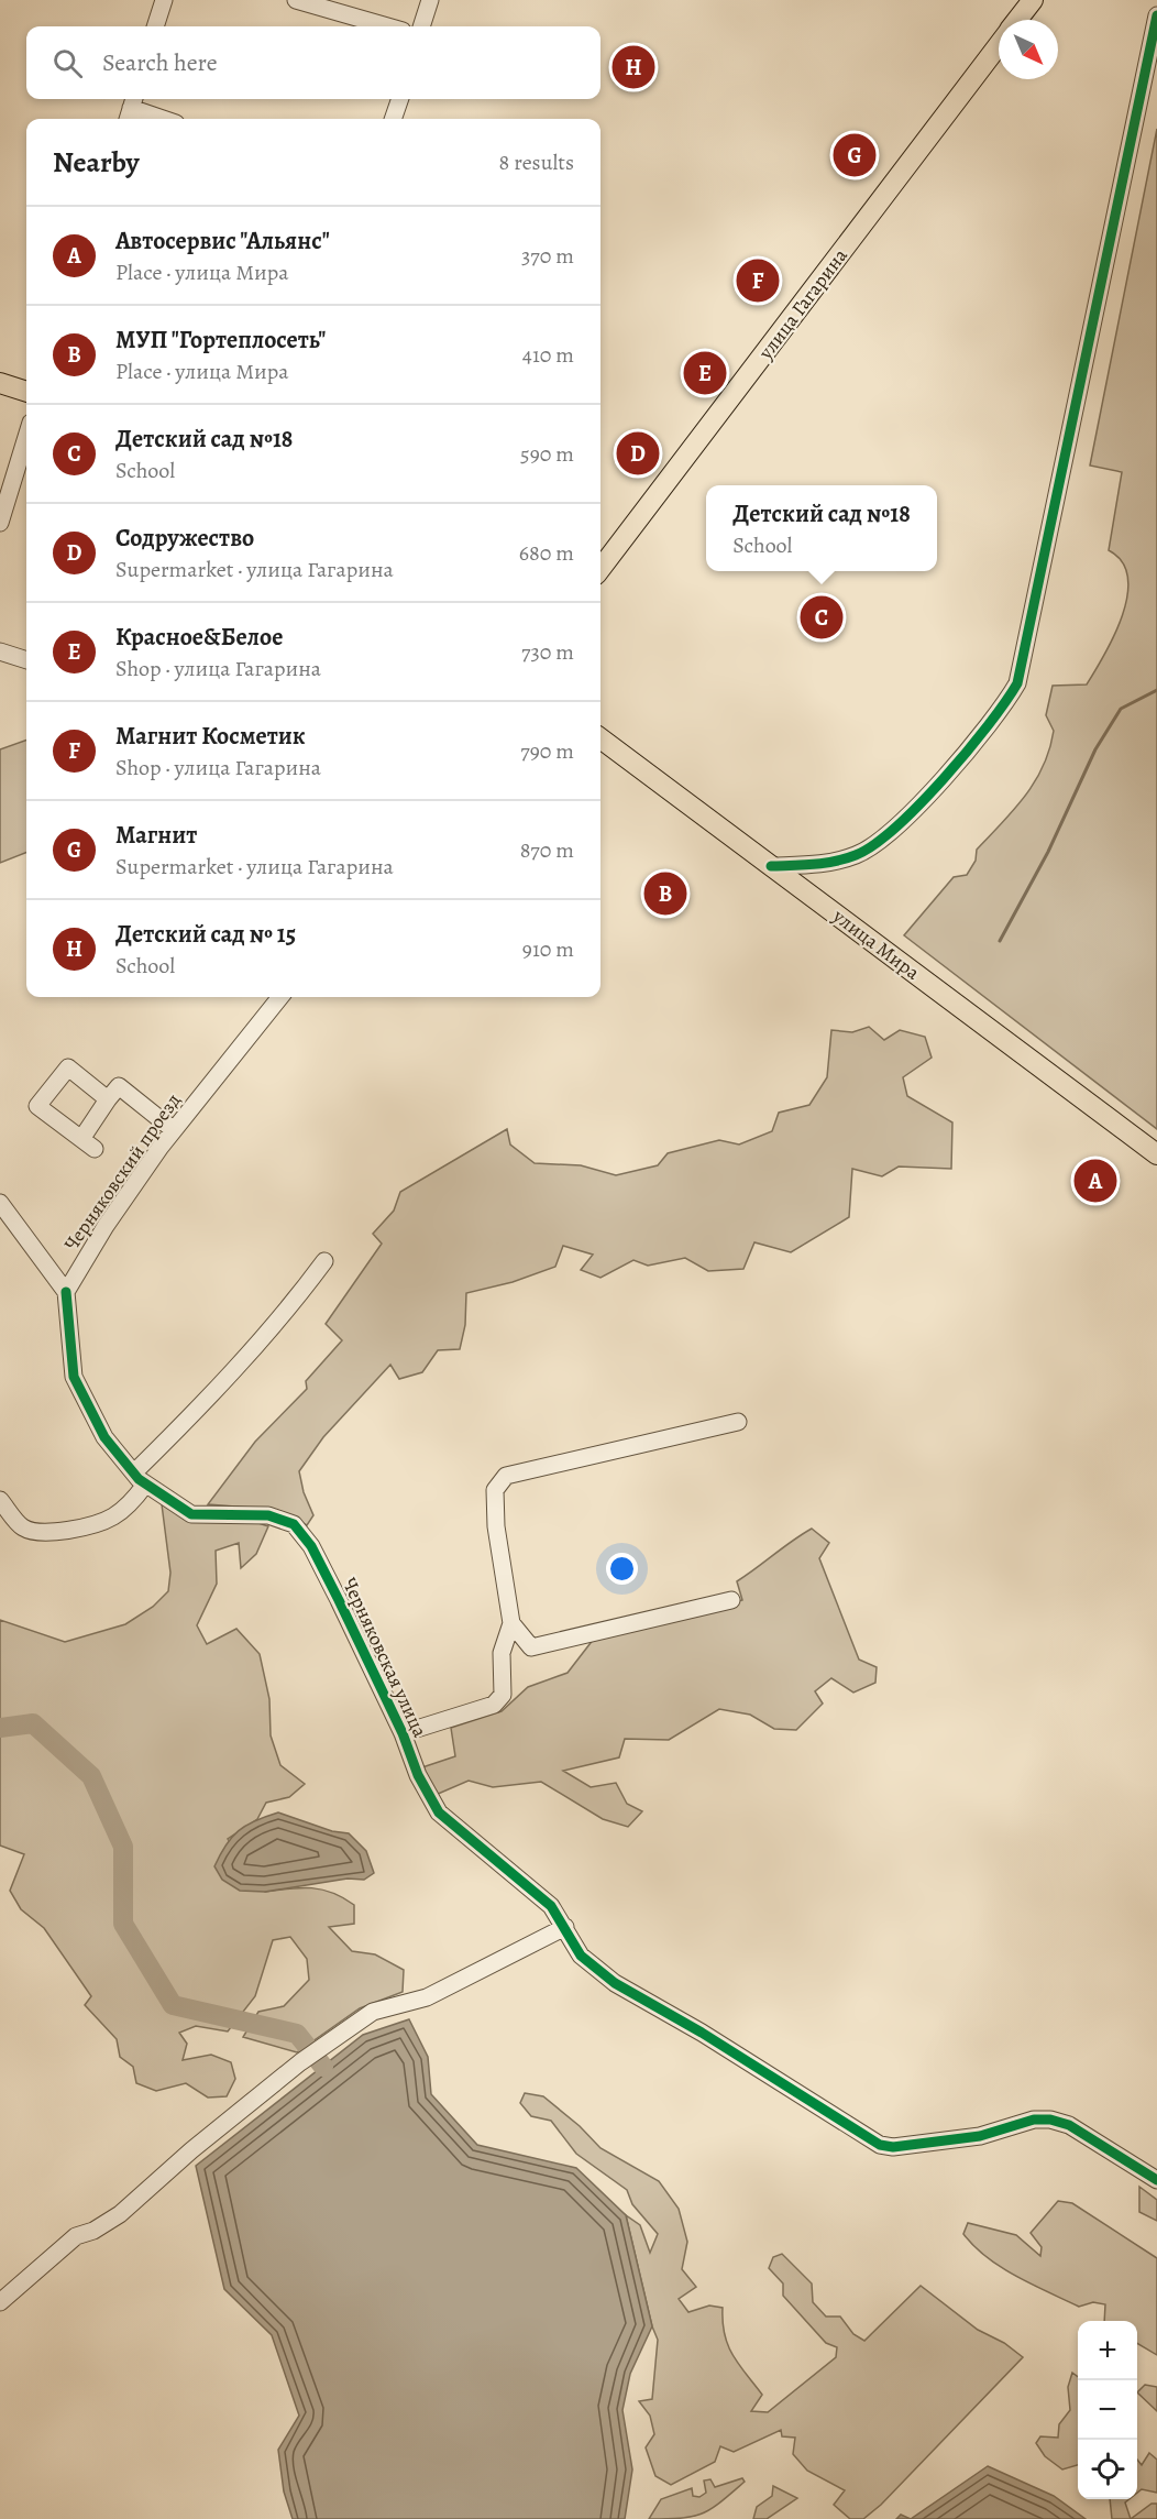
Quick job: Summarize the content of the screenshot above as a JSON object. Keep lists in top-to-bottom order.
{
  "streets": {
    "main road": ["улица Гагарина", "улица Мира"],
    "street": ["Черняковский проезд", "Черняковская улица"]
  },
  "crossings": [
    ["Черняковский проезд", "Черняковская улица"]
  ],
  "north": "bottom right",
  "page": {
    "search": "Search here",
    "pins": [
      "H",
      "G",
      "F",
      "E",
      "D",
      "C",
      "B",
      "A"
    ],
    "heading": ["Nearby", "8 results"],
    "list": [
      {
        "mark": "A",
        "name": "Автосервис \"Альянс\"",
        "note": "Place · улица Мира",
        "value": "370 m"
      },
      {
        "mark": "B",
        "name": "МУП \"Гортеплосеть\"",
        "note": "Place · улица Мира",
        "value": "410 m"
      },
      {
        "mark": "C",
        "name": "Детский сад №18",
        "note": "School",
        "value": "590 m"
      },
      {
        "mark": "D",
        "name": "Содружество",
        "note": "Supermarket · улица Гагарина",
        "value": "680 m"
      },
      {
        "mark": "E",
        "name": "Красное&Белое",
        "note": "Shop · улица Гагарина",
        "value": "730 m"
      },
      {
        "mark": "F",
        "name": "Магнит Косметик",
        "note": "Shop · улица Гагарина",
        "value": "790 m"
      },
      {
        "mark": "G",
        "name": "Магнит",
        "note": "Supermarket · улица Гагарина",
        "value": "870 m"
      },
      {
        "mark": "H",
        "name": "Детский сад № 15",
        "note": "School",
        "value": "910 m"
      }
    ],
    "popup": ["Детский сад №18", "School"],
    "map_buttons": ["+", "−"]
  }
}
